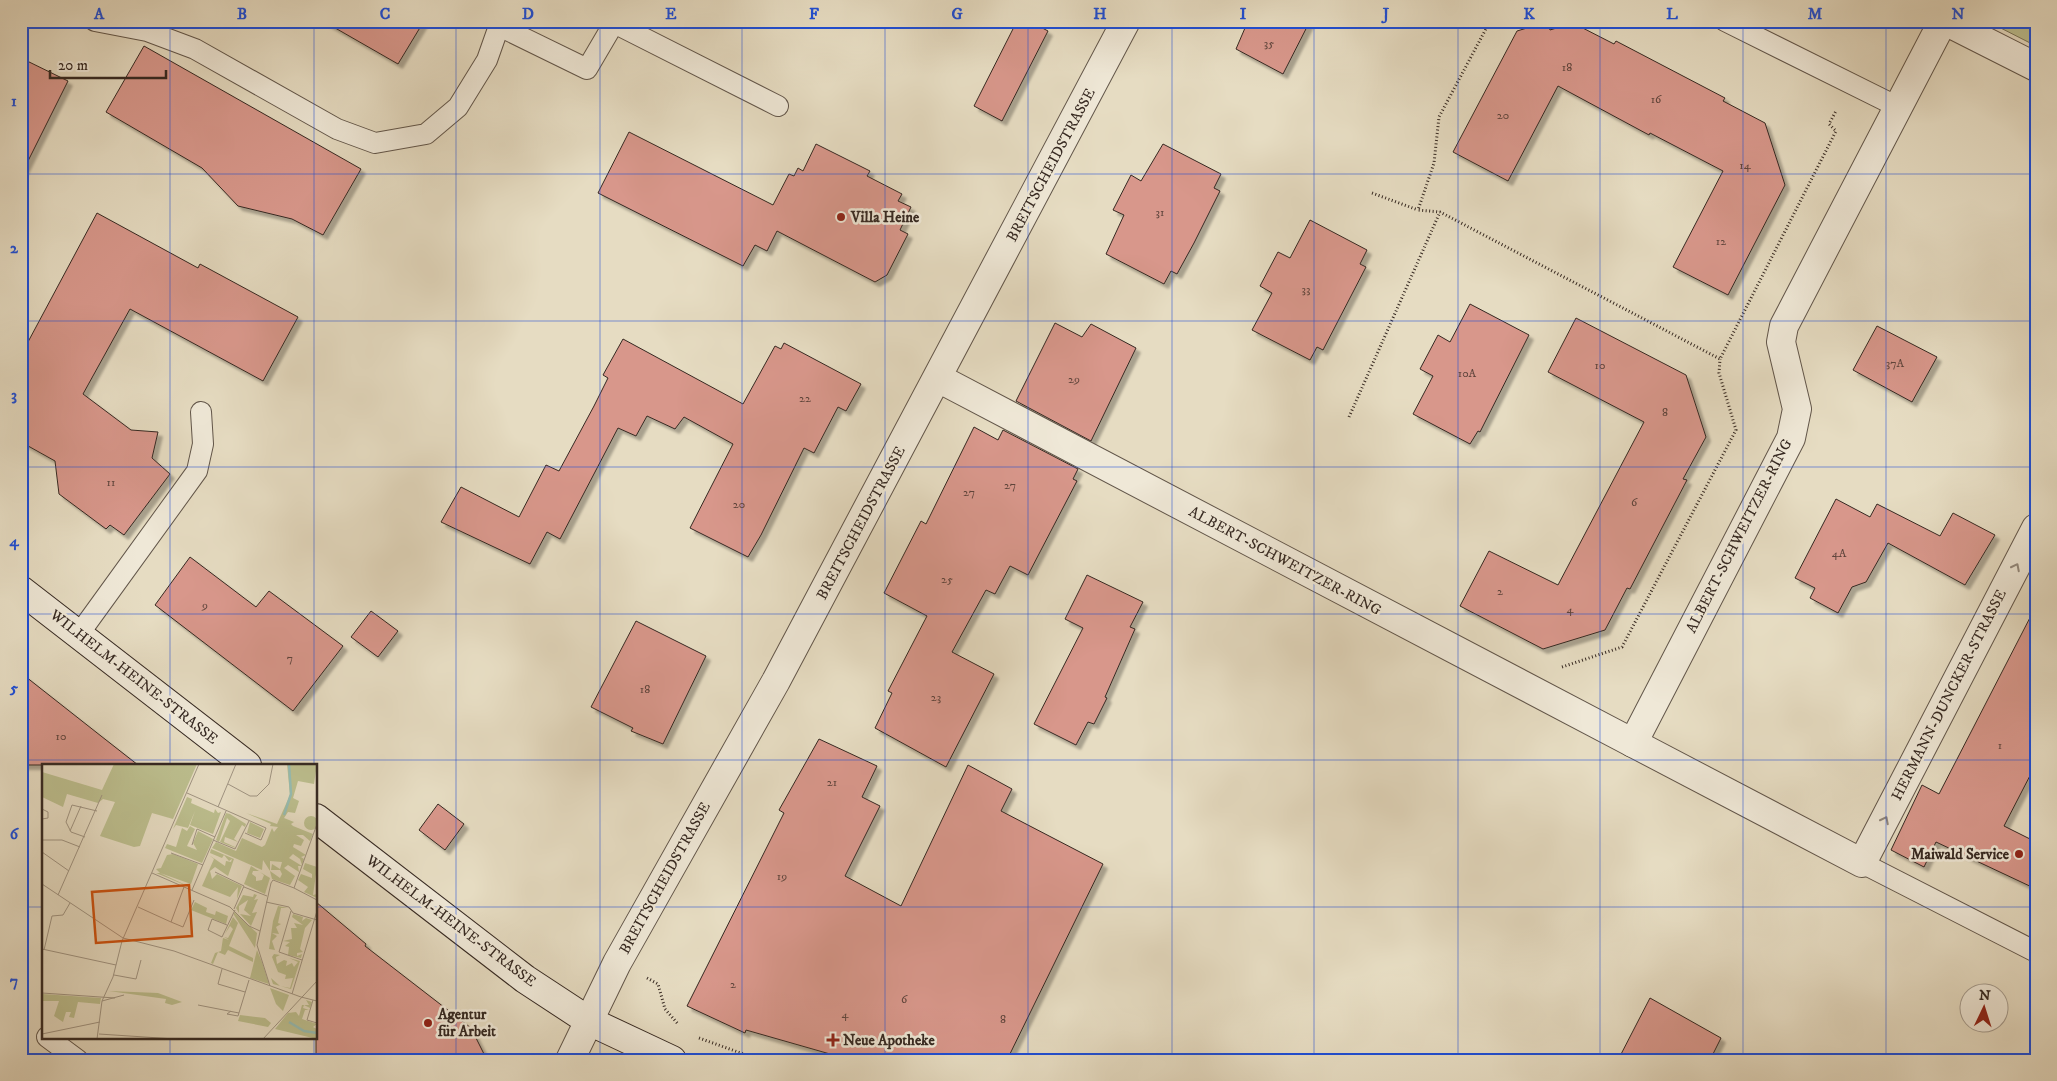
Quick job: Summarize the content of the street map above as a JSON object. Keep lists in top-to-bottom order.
{
  "streets": {
    "street": [
      "BREITSCHEIDSTRASSE",
      "ALBERT-SCHWEITZER-RING",
      "WILHELM-HEINE-STRASSE",
      "HERMANN-DUNCKER-STRASSE"
    ]
  },
  "crossings": [
    ["BREITSCHEIDSTRASSE", "ALBERT-SCHWEITZER-RING"],
    ["BREITSCHEIDSTRASSE", "WILHELM-HEINE-STRASSE"],
    ["ALBERT-SCHWEITZER-RING", "HERMANN-DUNCKER-STRASSE"]
  ],
  "one_way": ["HERMANN-DUNCKER-STRASSE"],
  "places": {
    "other": ["Villa Heine", "Maiwald Service", "Agentur für Arbeit"],
    "health": ["Neue Apotheke"]
  },
  "house_numbers": [
    "35",
    "18",
    "16",
    "20",
    "14",
    "31",
    "12",
    "33",
    "37A",
    "10",
    "10A",
    "29",
    "22",
    "8",
    "11",
    "27",
    "27",
    "6",
    "20",
    "4A",
    "25",
    "2",
    "9",
    "4",
    "7",
    "18",
    "23",
    "10",
    "1",
    "21",
    "19",
    "2",
    "6",
    "4",
    "8"
  ],
  "scale_bar": "20 m",
  "north": "top",
  "grid": {
    "columns": [
      "A",
      "B",
      "C",
      "D",
      "E",
      "F",
      "G",
      "H",
      "I",
      "J",
      "K",
      "L",
      "M",
      "N"
    ],
    "rows": [
      "1",
      "2",
      "3",
      "4",
      "5",
      "6",
      "7"
    ]
  }
}
